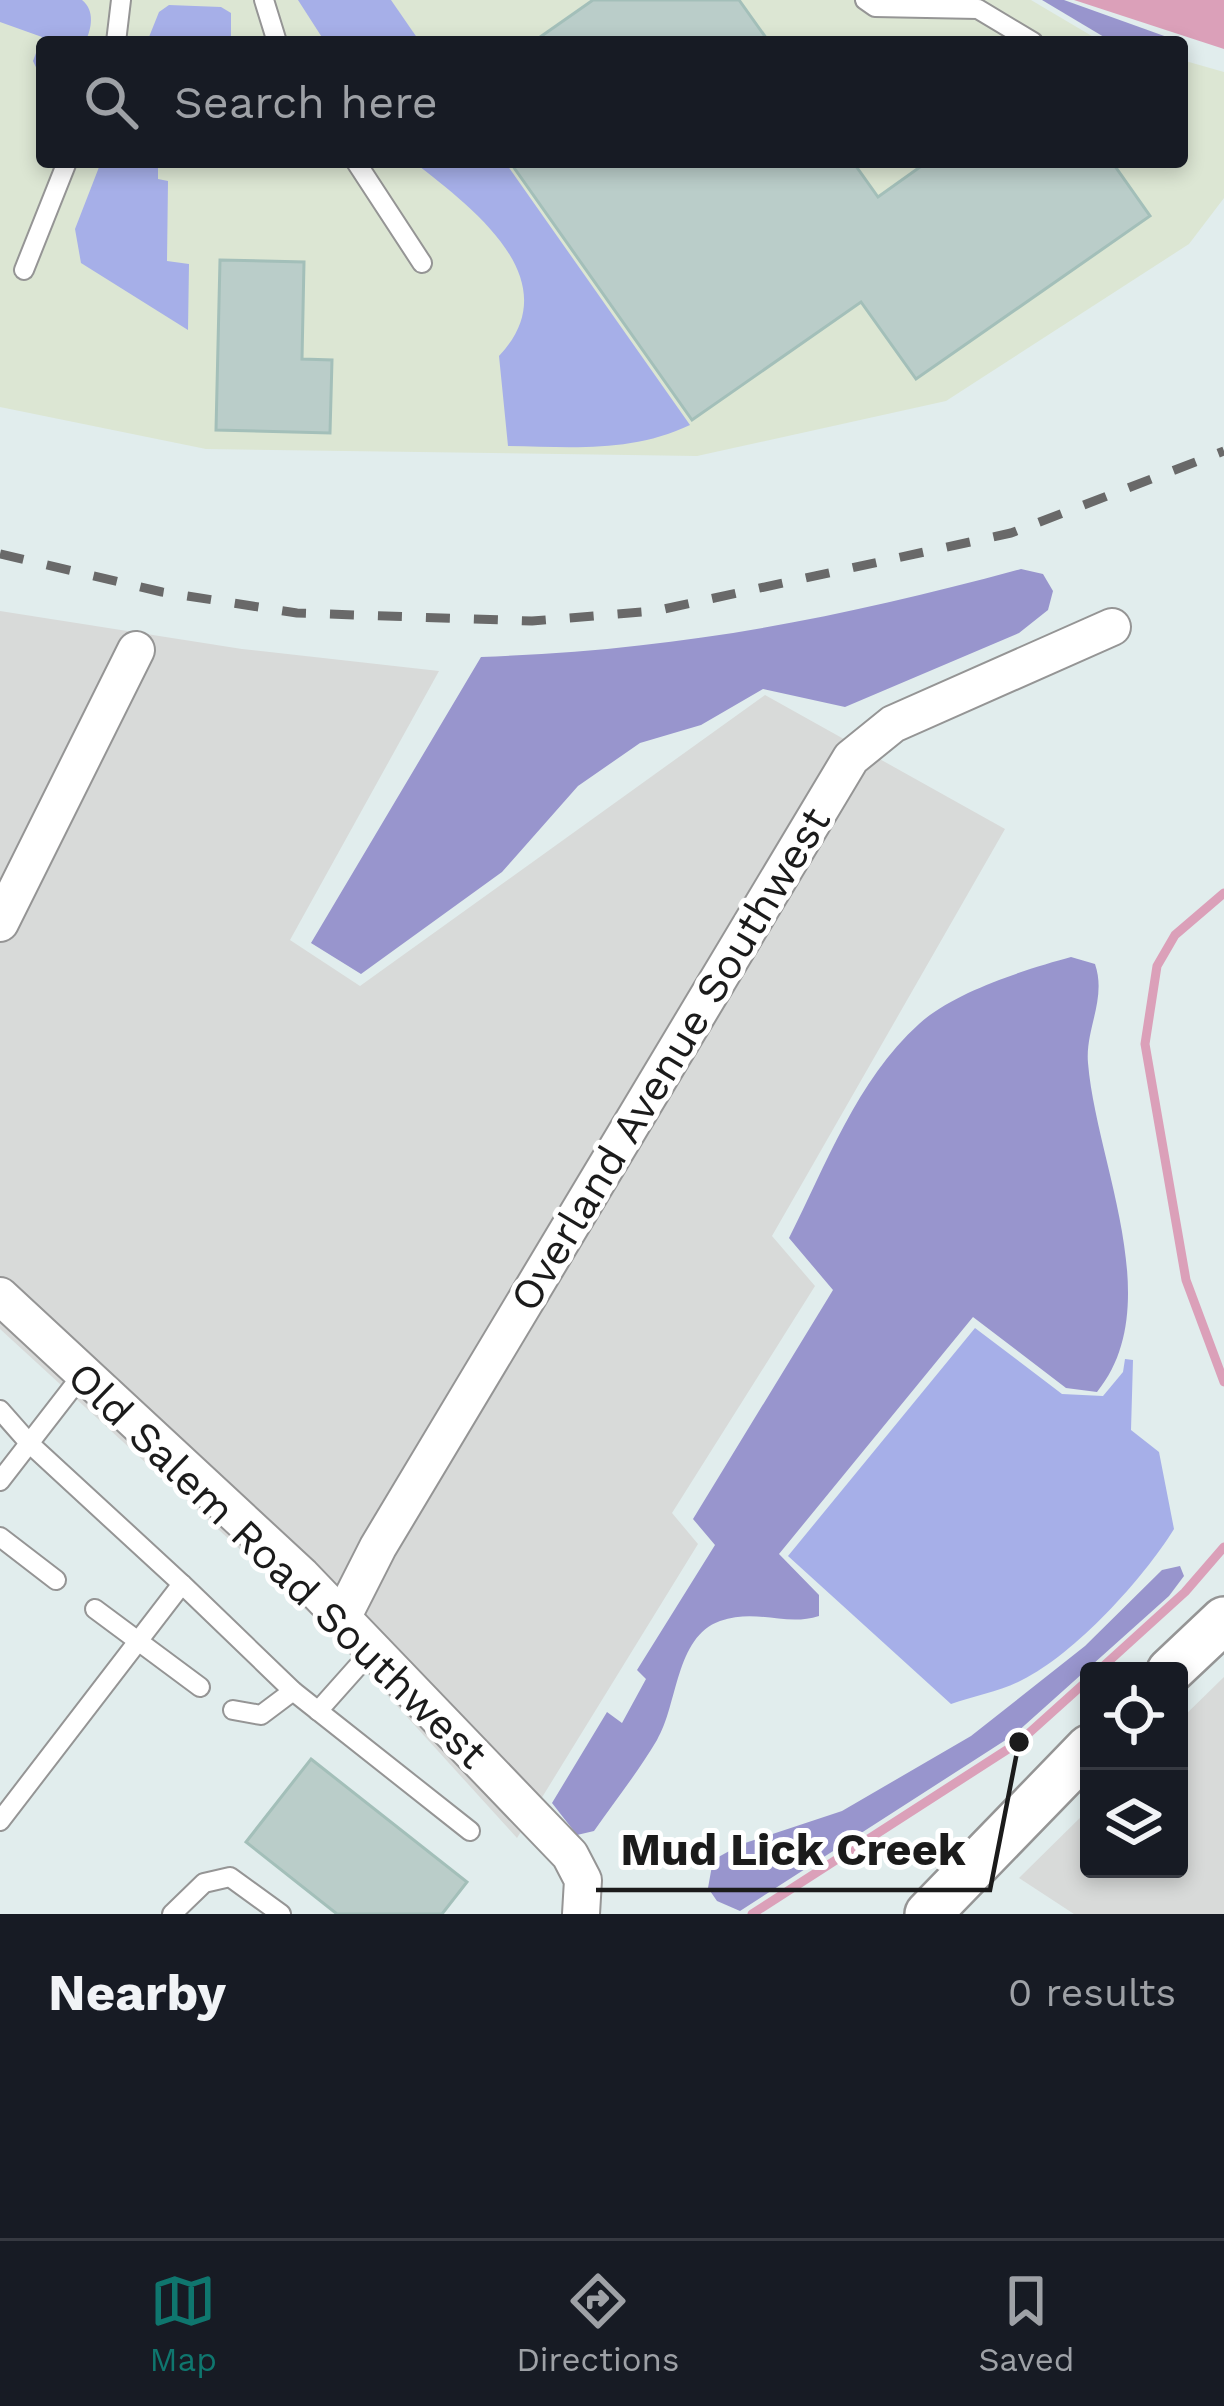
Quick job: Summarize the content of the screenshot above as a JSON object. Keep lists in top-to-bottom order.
{
  "streets": {
    "street": ["Overland Avenue Southwest", "Old Salem Road Southwest"]
  },
  "crossings": [
    ["Overland Avenue Southwest", "Old Salem Road Southwest"]
  ],
  "places": ["Mud Lick Creek"],
  "page": {
    "search": "Search here",
    "heading": ["Nearby", "0 results"],
    "nav": ["Map", "Directions", "Saved"]
  }
}
